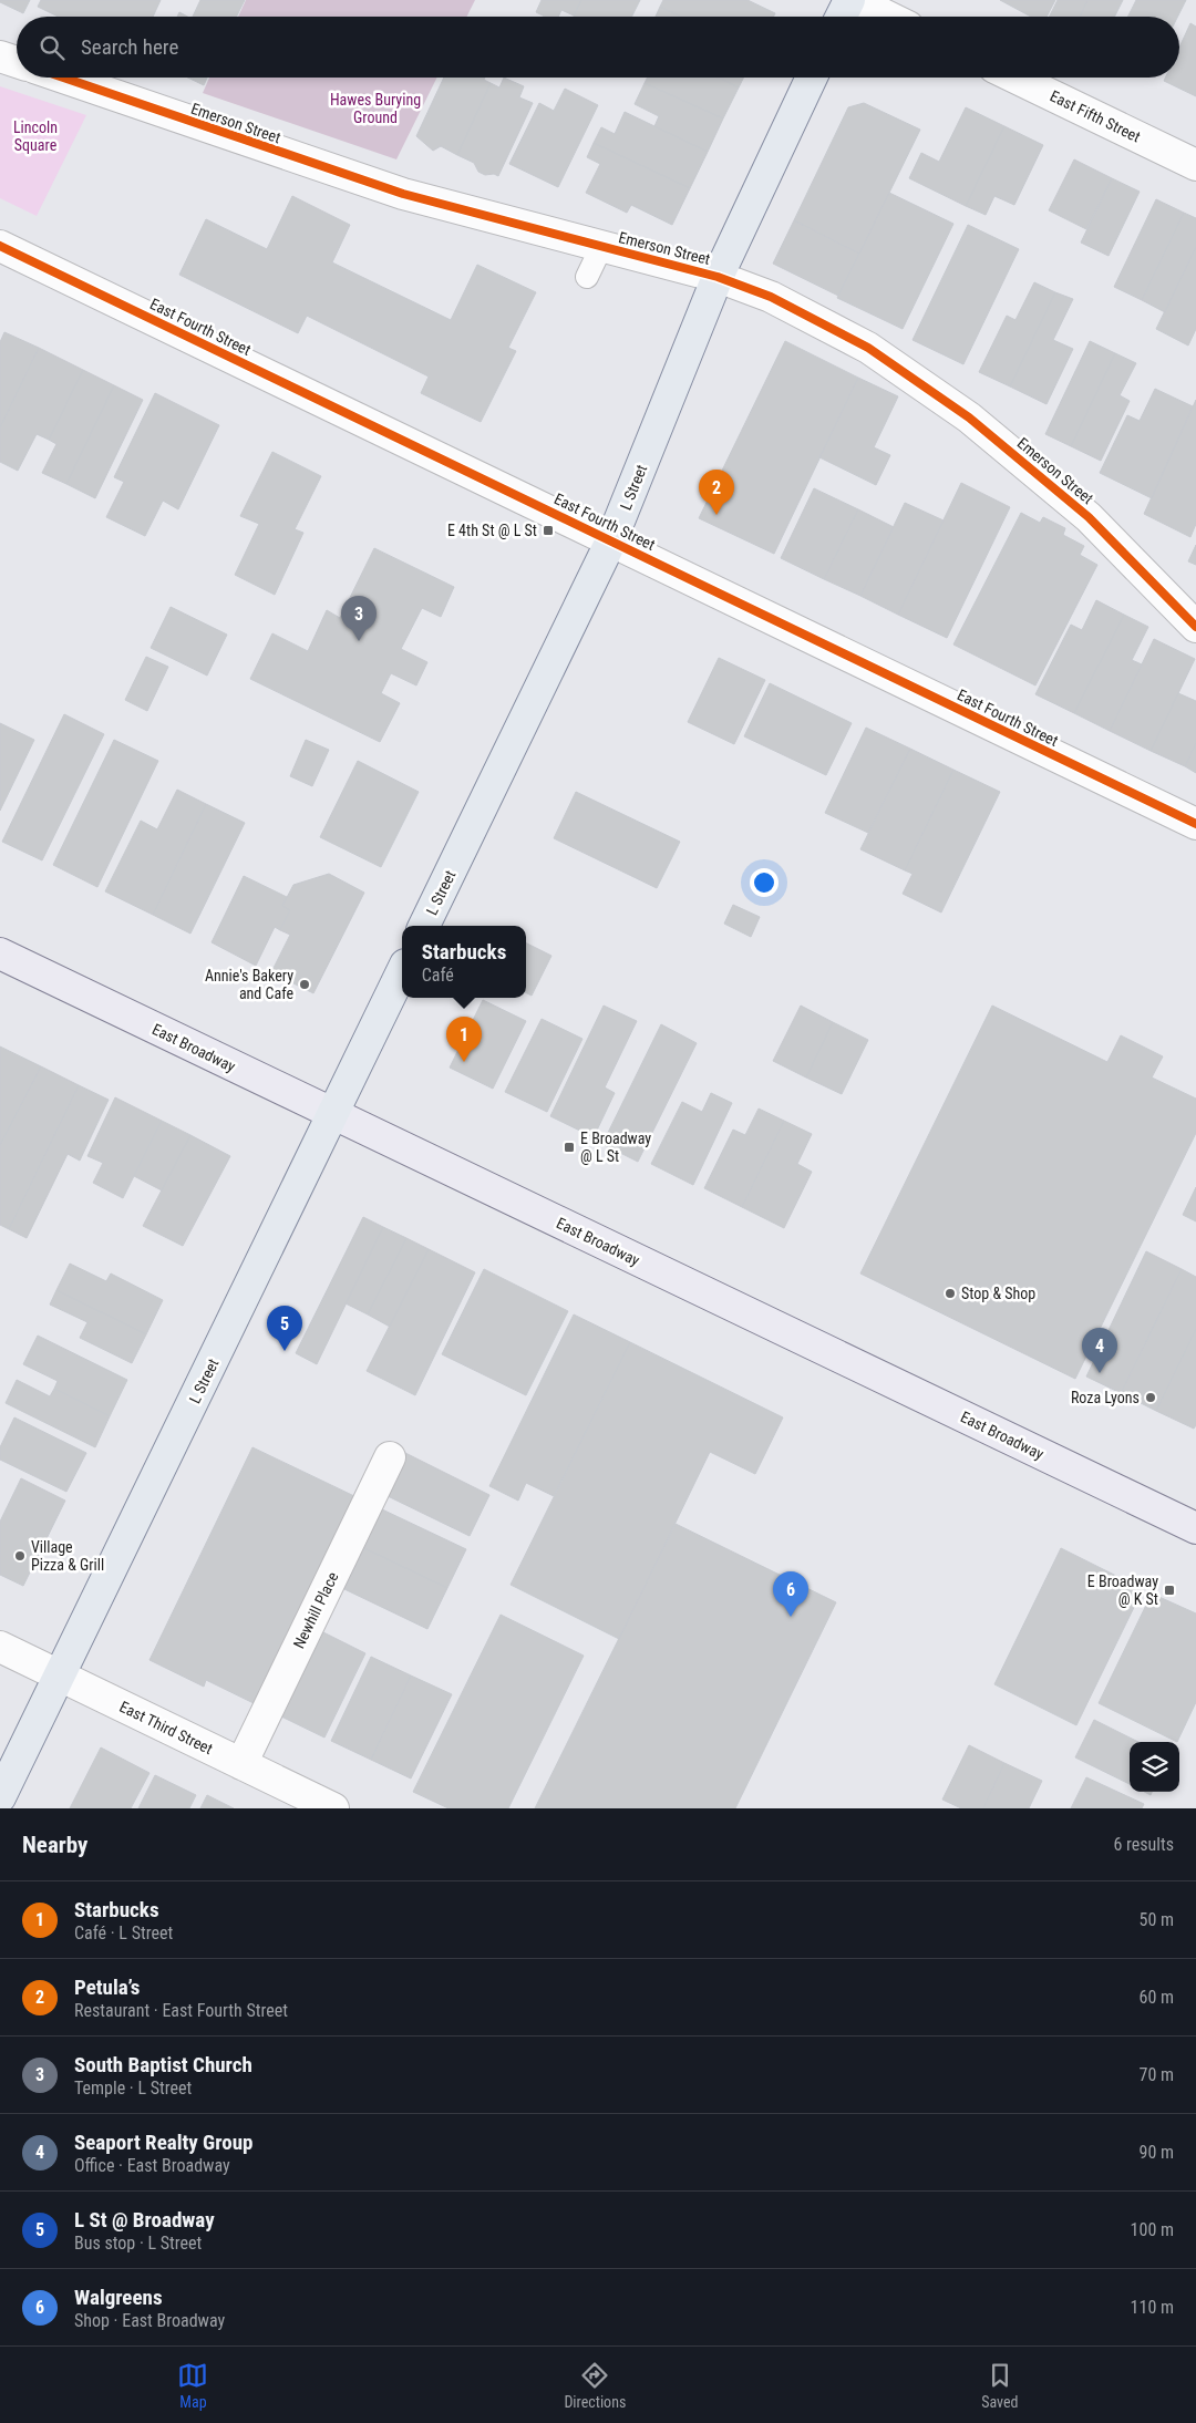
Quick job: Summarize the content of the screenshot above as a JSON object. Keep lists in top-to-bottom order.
{
  "streets": {
    "main road": ["L Street", "East Broadway"],
    "street": [
      "East Fifth Street",
      "Emerson Street",
      "East Fourth Street",
      "Newhill Place",
      "East Third Street"
    ]
  },
  "crossings": [
    ["Emerson Street", "L Street"],
    ["East Fourth Street", "L Street"],
    ["L Street", "East Broadway"],
    ["L Street", "East Third Street"],
    ["Newhill Place", "East Third Street"]
  ],
  "parks": ["Hawes Burying Ground", "Lincoln Square"],
  "places": {
    "transit": ["E 4th St @ L St", "E Broadway @ L St", "E Broadway @ K St"],
    "other": [
      "Annie's Bakery and Cafe",
      "Stop & Shop",
      "Roza Lyons",
      "Village Pizza & Grill"
    ]
  },
  "page": {
    "search": "Search here",
    "pins": [
      "2",
      "3",
      "1",
      "5",
      "4",
      "6"
    ],
    "popup": ["Starbucks", "Café"],
    "heading": ["Nearby", "6 results"],
    "list": [
      {
        "mark": "1",
        "name": "Starbucks",
        "note": "Café · L Street",
        "value": "50 m"
      },
      {
        "mark": "2",
        "name": "Petula’s",
        "note": "Restaurant · East Fourth Street",
        "value": "60 m"
      },
      {
        "mark": "3",
        "name": "South Baptist Church",
        "note": "Temple · L Street",
        "value": "70 m"
      },
      {
        "mark": "4",
        "name": "Seaport Realty Group",
        "note": "Office · East Broadway",
        "value": "90 m"
      },
      {
        "mark": "5",
        "name": "L St @ Broadway",
        "note": "Bus stop · L Street",
        "value": "100 m"
      },
      {
        "mark": "6",
        "name": "Walgreens",
        "note": "Shop · East Broadway",
        "value": "110 m"
      }
    ],
    "nav": ["Map", "Directions", "Saved"]
  }
}
